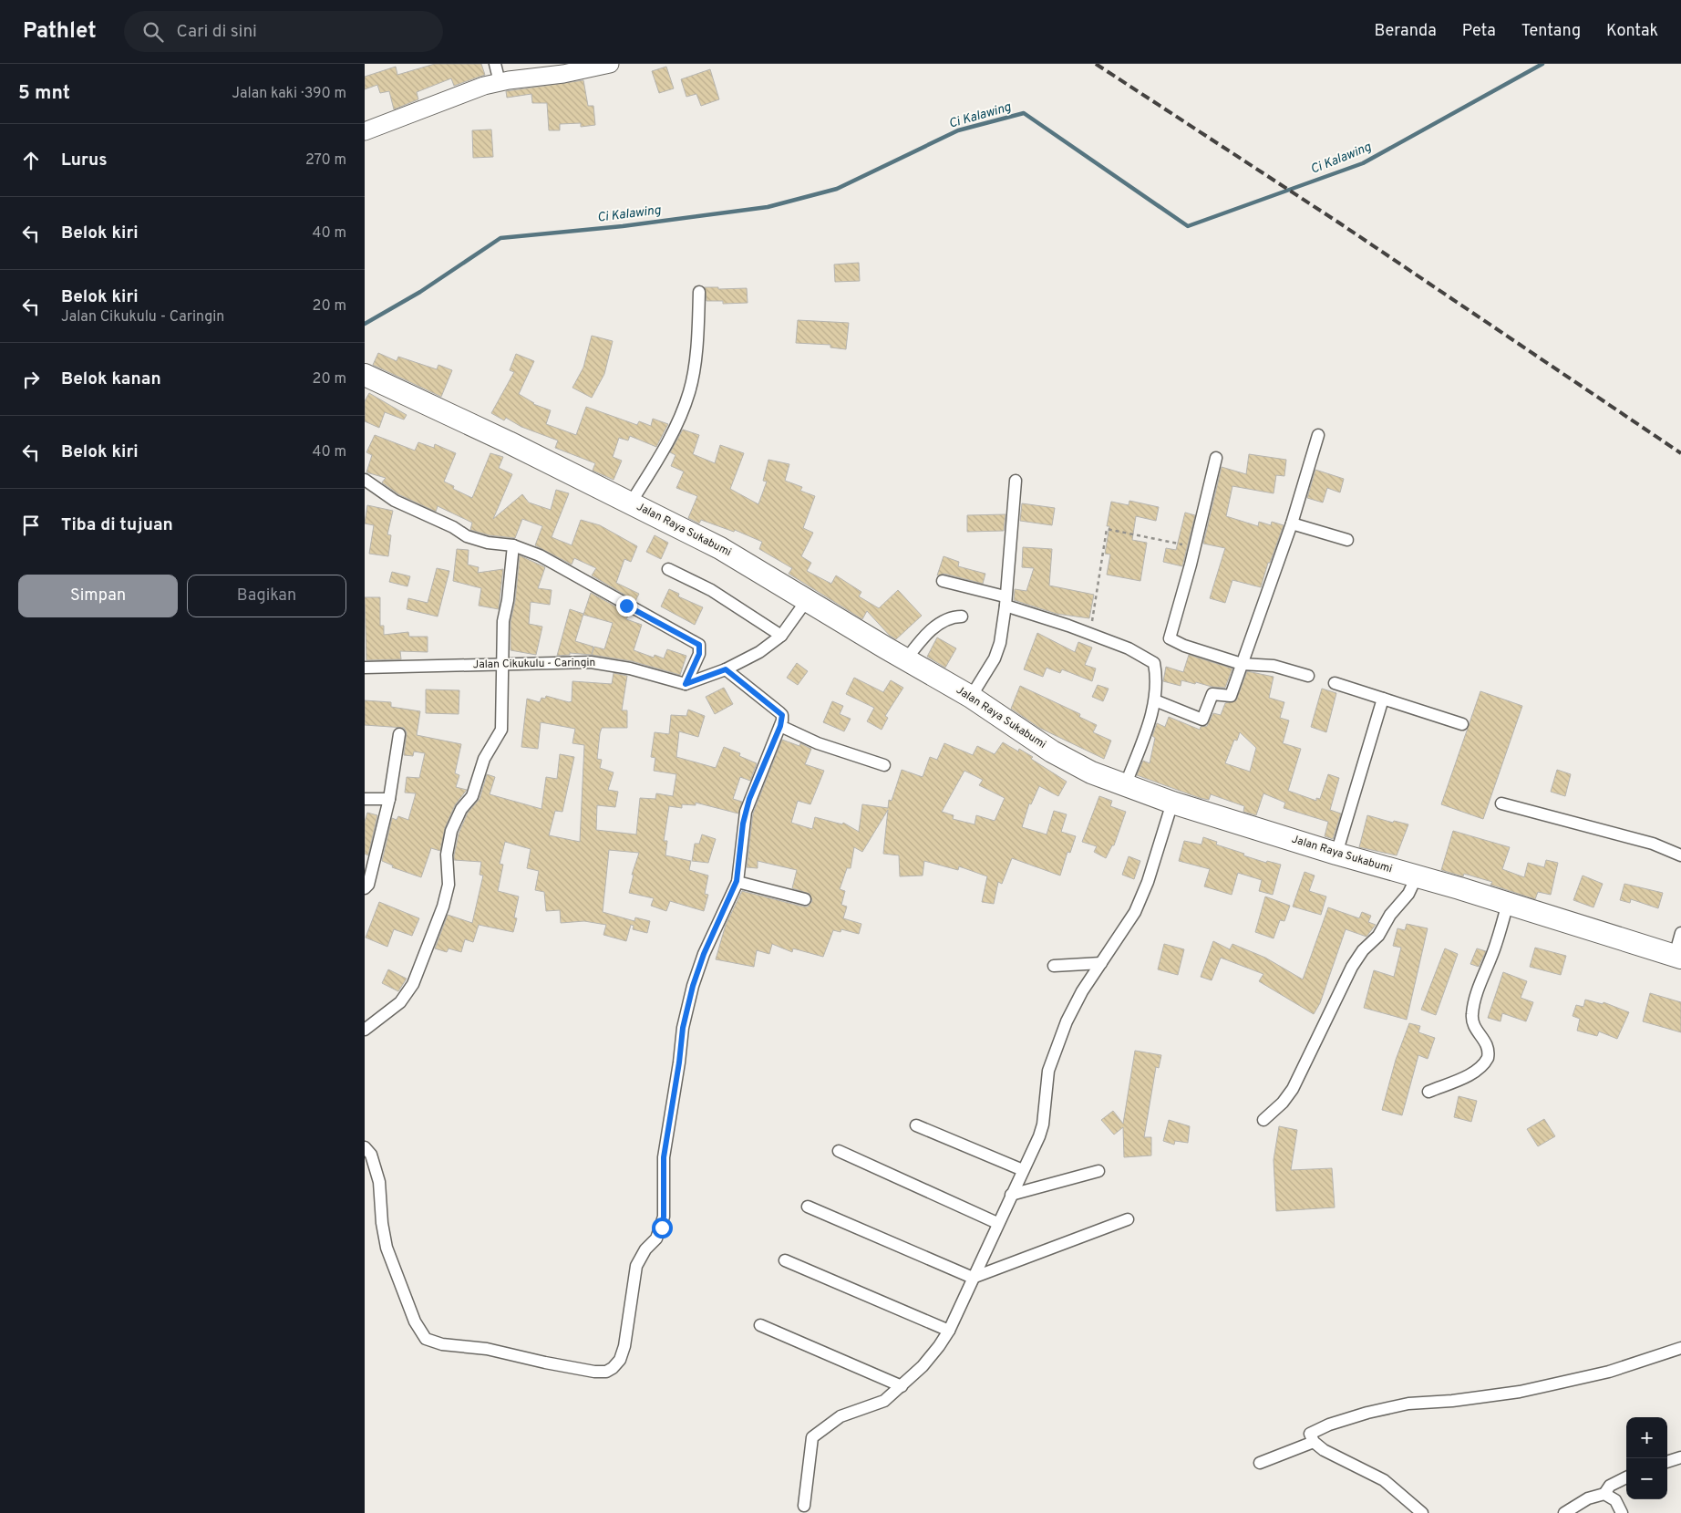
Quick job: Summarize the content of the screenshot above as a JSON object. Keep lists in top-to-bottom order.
{
  "streets": {
    "highway": ["Jalan Raya Sukabumi"],
    "street": ["Jalan Cikukulu - Caringin"]
  },
  "water": ["Ci Kalawing"],
  "page": {
    "header": "Pathlet",
    "search": "Cari di sini",
    "nav": [
      "Beranda",
      "Peta",
      "Tentang",
      "Kontak"
    ],
    "heading": ["5 mnt", "Jalan kaki · 390 m"],
    "list": [
      ["Lurus", "270 m"],
      ["Belok kiri", "40 m"],
      ["Belok kiri", "Jalan Cikukulu - Caringin", "20 m"],
      ["Belok kanan", "20 m"],
      ["Belok kiri", "40 m"],
      "Tiba di tujuan"
    ],
    "buttons": ["Simpan", "Bagikan"],
    "map_buttons": ["+", "−"]
  }
}
